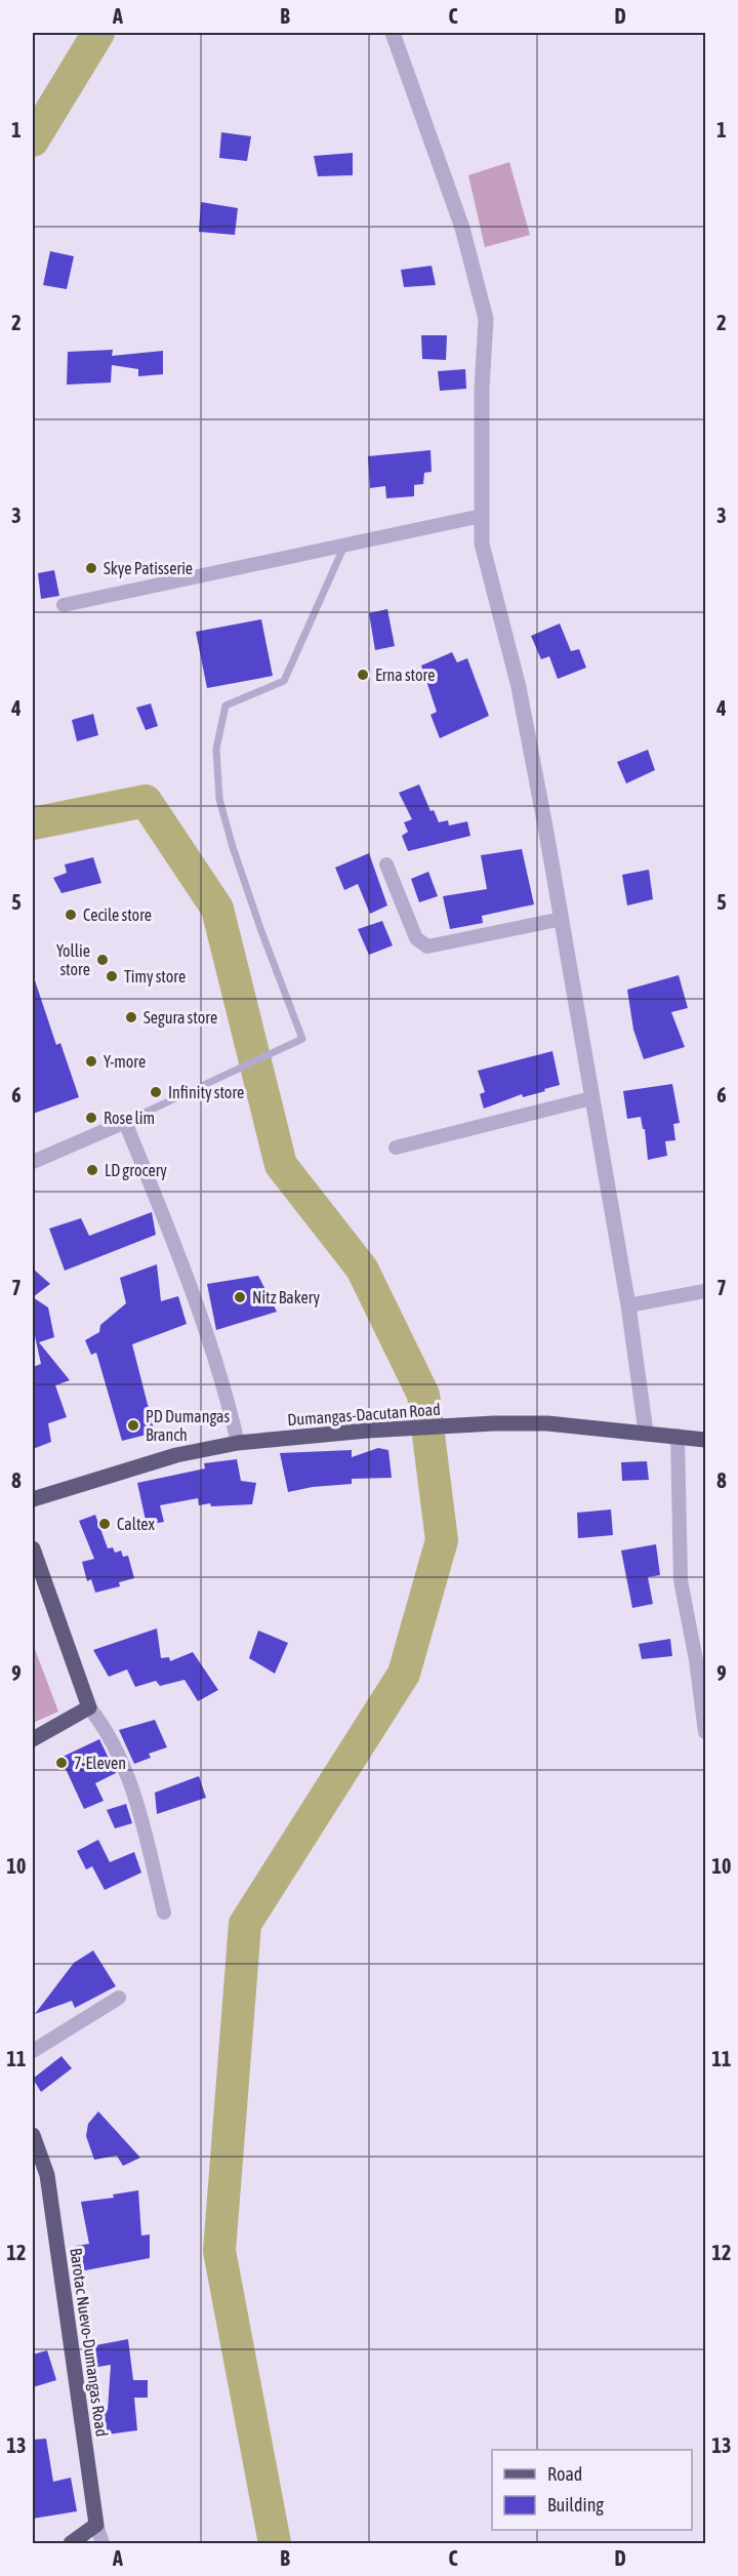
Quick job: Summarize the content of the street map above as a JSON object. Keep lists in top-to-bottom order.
{
  "streets": {
    "main road": ["Dumangas-Dacutan Road", "Barotac Nuevo-Dumangas Road"]
  },
  "places": [
    "Skye Patisserie",
    "Erna store",
    "Cecile store",
    "Yollie store",
    "Timy store",
    "Segura store",
    "Y-more",
    "Infinity store",
    "Rose lim",
    "LD grocery",
    "Nitz Bakery",
    "PD Dumangas Branch",
    "Caltex",
    "7-Eleven"
  ],
  "legend": ["Road", "Building"],
  "grid": {
    "columns": [
      "A",
      "B",
      "C",
      "D"
    ],
    "rows": [
      "1",
      "2",
      "3",
      "4",
      "5",
      "6",
      "7",
      "8",
      "9",
      "10",
      "11",
      "12",
      "13"
    ]
  }
}
